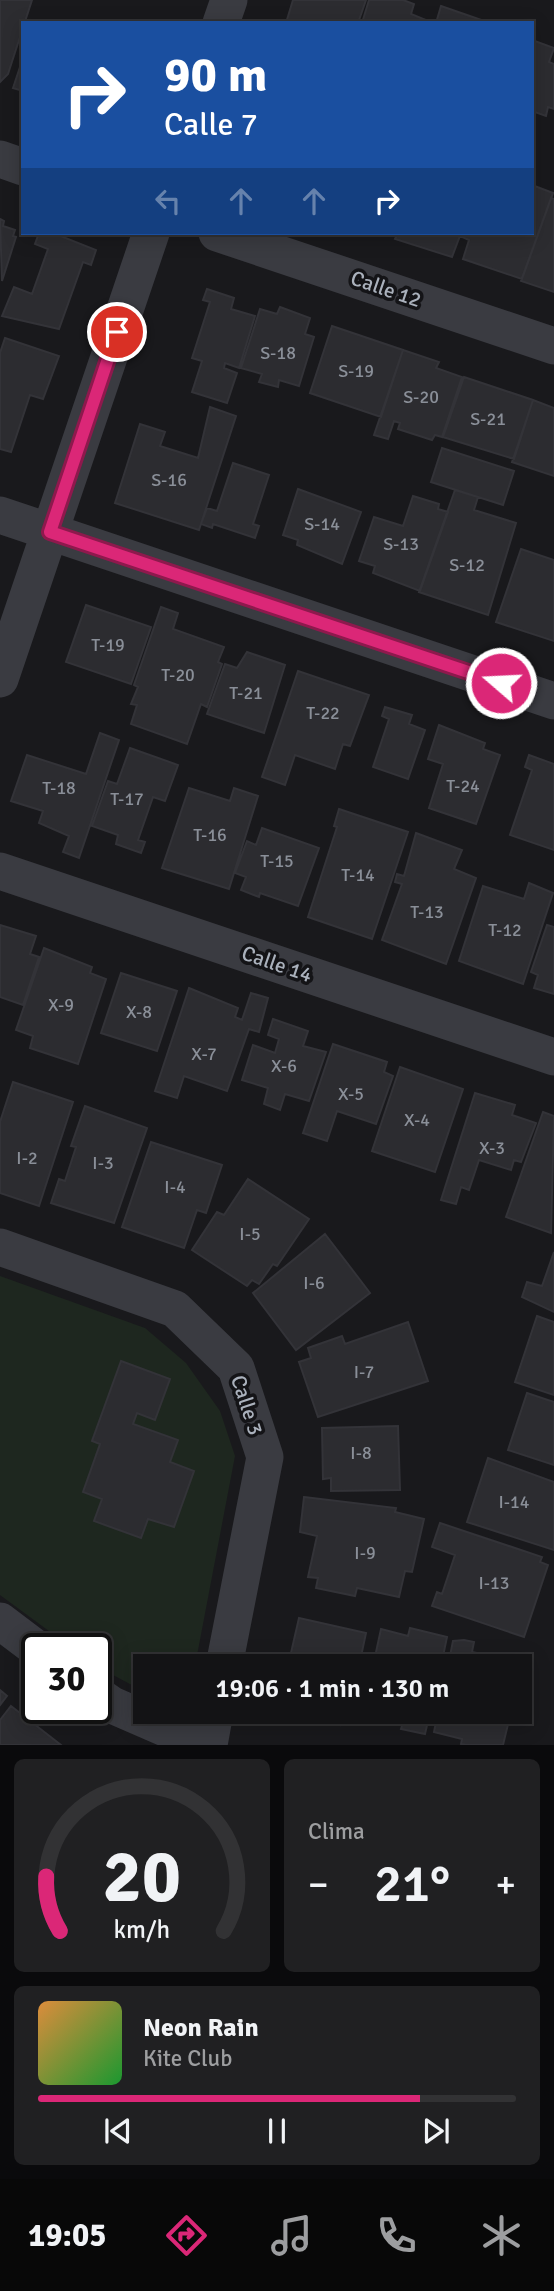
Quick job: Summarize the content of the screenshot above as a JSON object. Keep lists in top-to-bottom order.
{
  "streets": {
    "street": ["Calle 12", "Calle 14", "Calle 3"]
  },
  "house_numbers": [
    "S-18",
    "S-19",
    "S-20",
    "S-21",
    "S-16",
    "S-14",
    "S-13",
    "S-12",
    "T-19",
    "T-20",
    "T-21",
    "T-22",
    "T-24",
    "T-18",
    "T-17",
    "T-16",
    "T-15",
    "T-14",
    "T-13",
    "T-12",
    "X-9",
    "X-8",
    "X-7",
    "X-6",
    "X-5",
    "X-4",
    "X-3",
    "I-2",
    "I-3",
    "I-4",
    "I-5",
    "I-6",
    "I-7",
    "I-8",
    "I-14",
    "I-9",
    "I-13"
  ],
  "page": {
    "turn": ["90 m", "Calle 7"],
    "limit": "30",
    "trip": "19:06 · 1 min · 130 m",
    "tile": "Clima",
    "heat": ["−", "21°", "+"],
    "song": ["Neon Rain", "Kite Club"],
    "tabs": "19:05",
    "gauge": ["20", "km/h"]
  }
}
